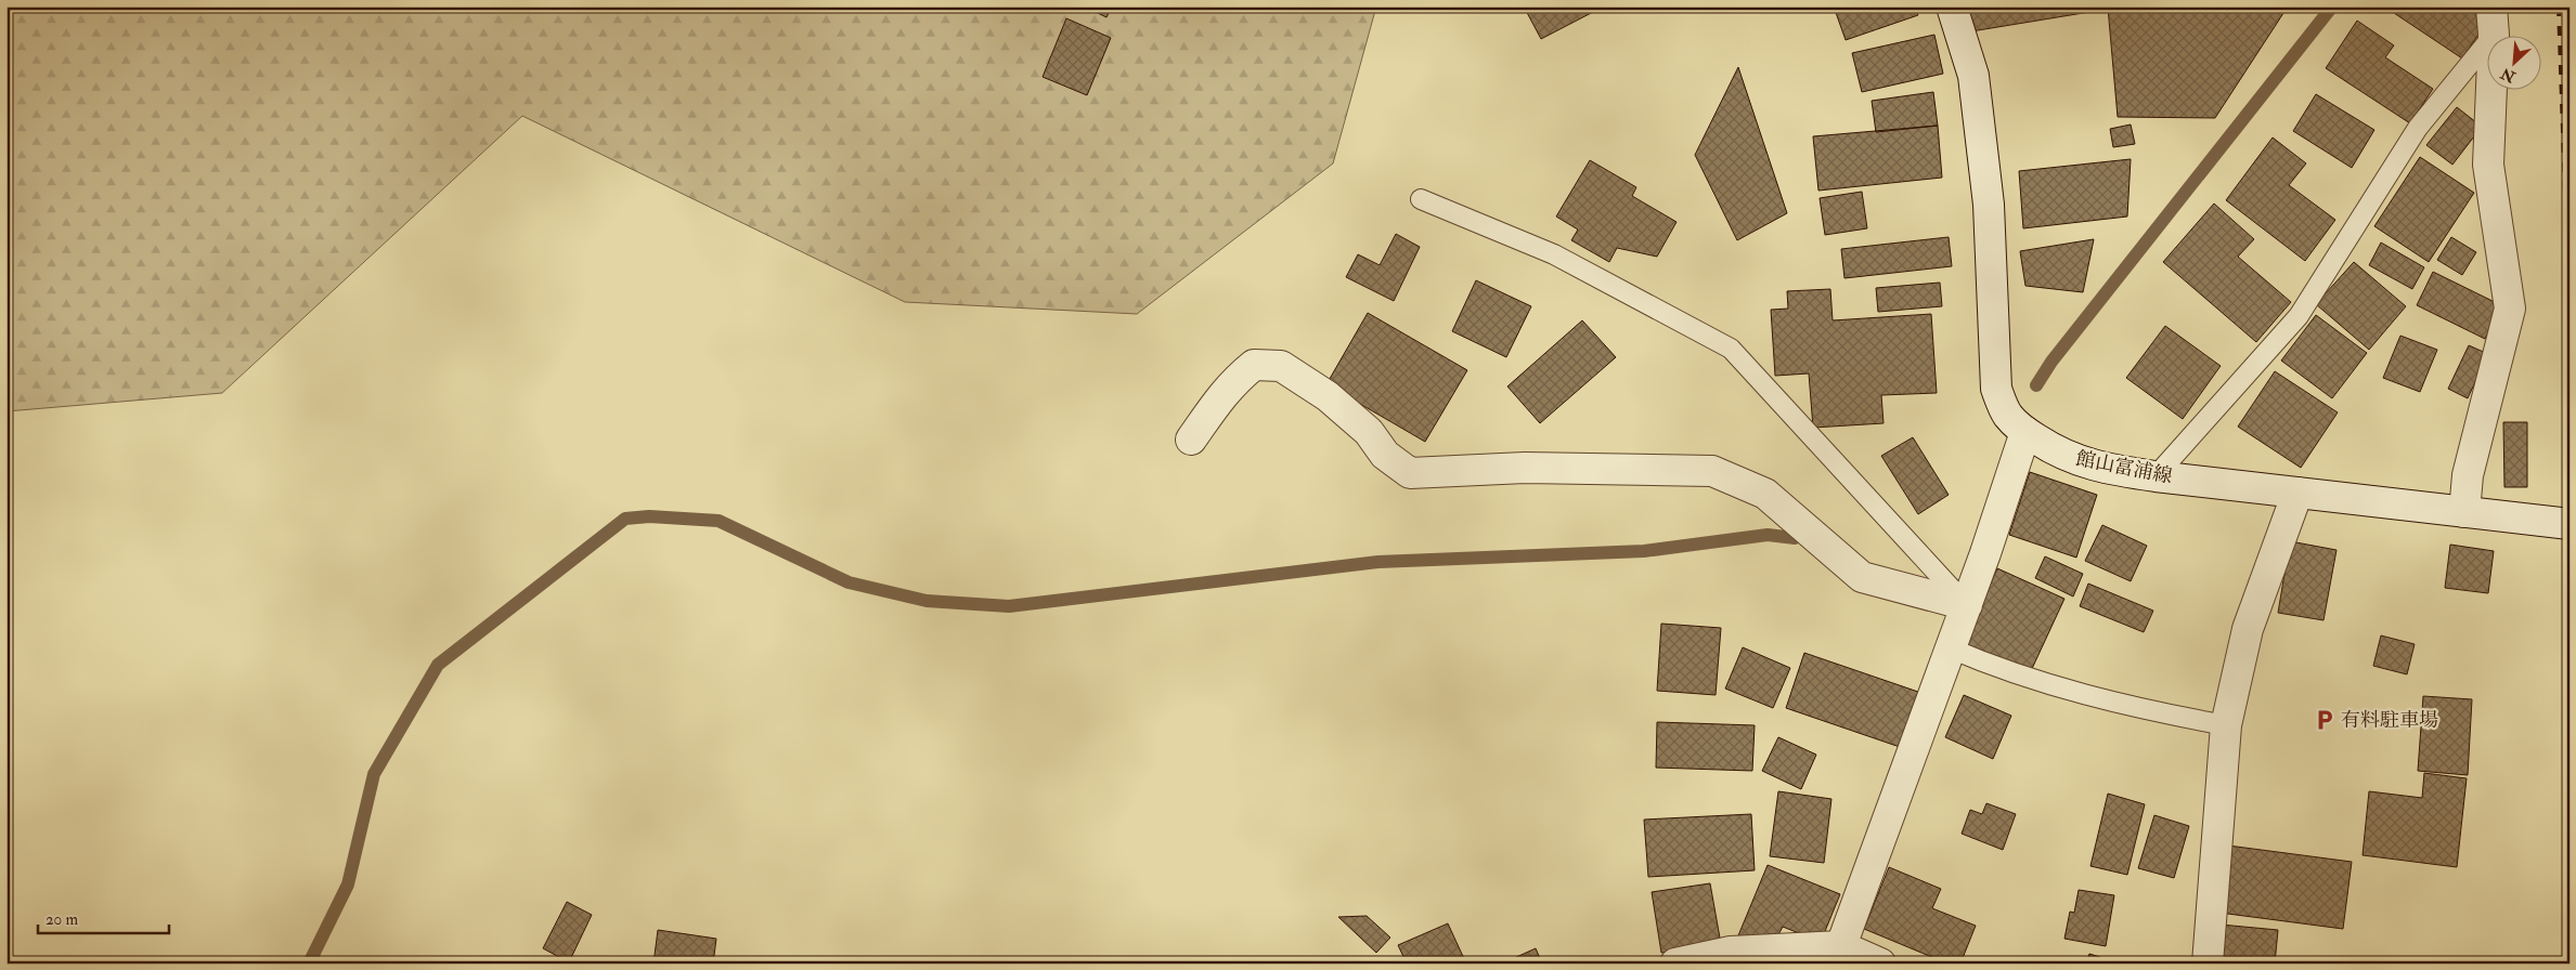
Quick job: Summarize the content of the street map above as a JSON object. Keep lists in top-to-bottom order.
{
  "streets": {
    "street": ["館山富浦線"]
  },
  "places": {
    "parking": ["有料駐車場"]
  },
  "scale_bar": "20 m",
  "north": "bottom left"
}
